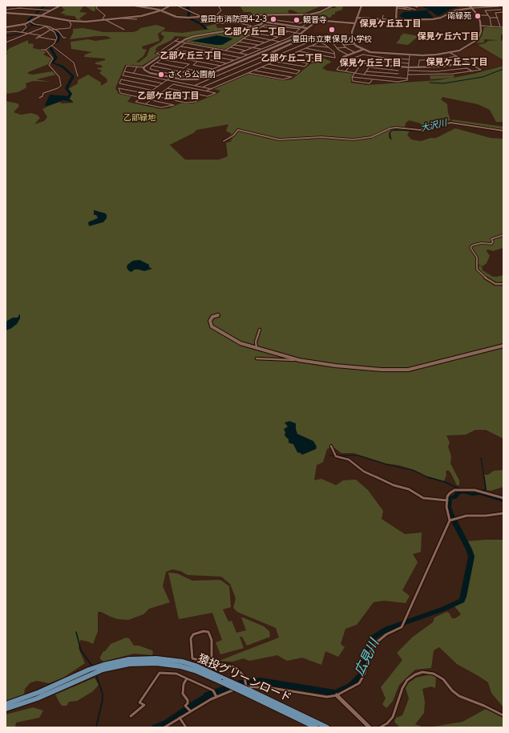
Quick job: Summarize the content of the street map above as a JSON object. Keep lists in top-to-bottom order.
{
  "streets": {
    "main road": ["猿投グリーンロード"]
  },
  "districts": [
    "保見ケ丘五丁目",
    "乙部ケ丘一丁目",
    "保見ケ丘六丁目",
    "乙部ケ丘三丁目",
    "乙部ケ丘二丁目",
    "保見ケ丘二丁目",
    "保見ケ丘三丁目",
    "乙部ケ丘四丁目"
  ],
  "water": ["大沢川", "広見川"],
  "parks": ["乙部緑地"],
  "places": [
    "南緑苑",
    "豊田市消防団4-2-3",
    "観音寺",
    "豊田市立東保見小学校",
    "さくら公園前"
  ]
}
